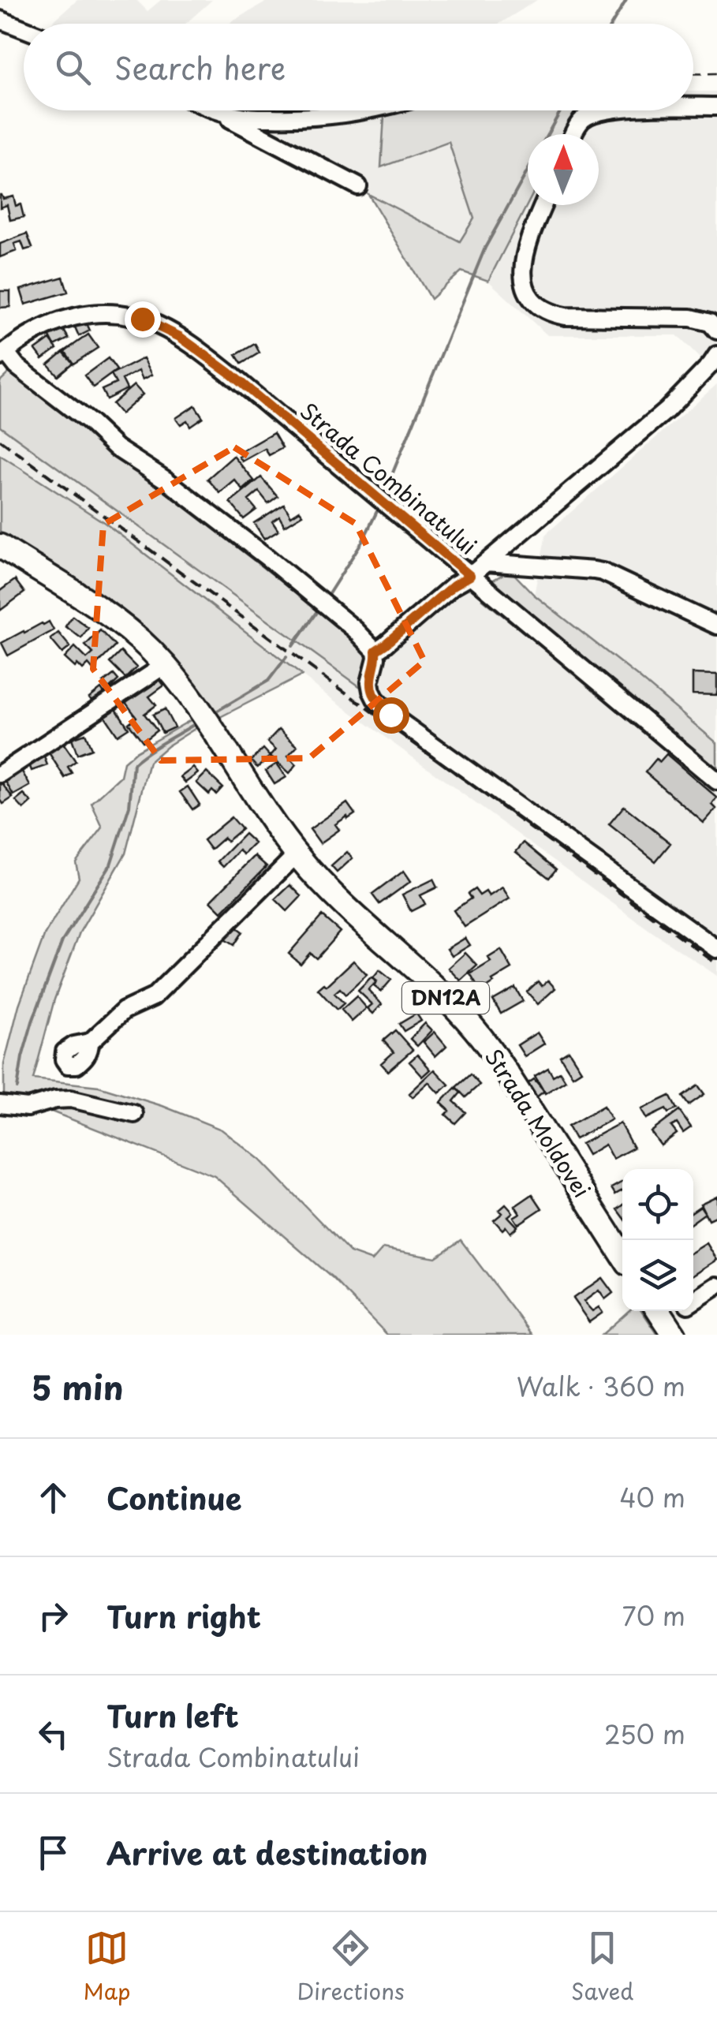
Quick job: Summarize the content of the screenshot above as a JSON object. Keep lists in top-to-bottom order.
{
  "streets": {
    "main road": ["DN12A", "Strada Moldovei"],
    "street": ["Strada Combinatului"]
  },
  "north": "top",
  "page": {
    "search": "Search here",
    "heading": ["5 min", "Walk · 360 m"],
    "list": [
      ["Continue", "40 m"],
      ["Turn right", "70 m"],
      ["Turn left", "Strada Combinatului", "250 m"],
      "Arrive at destination"
    ],
    "nav": ["Map", "Directions", "Saved"]
  }
}
